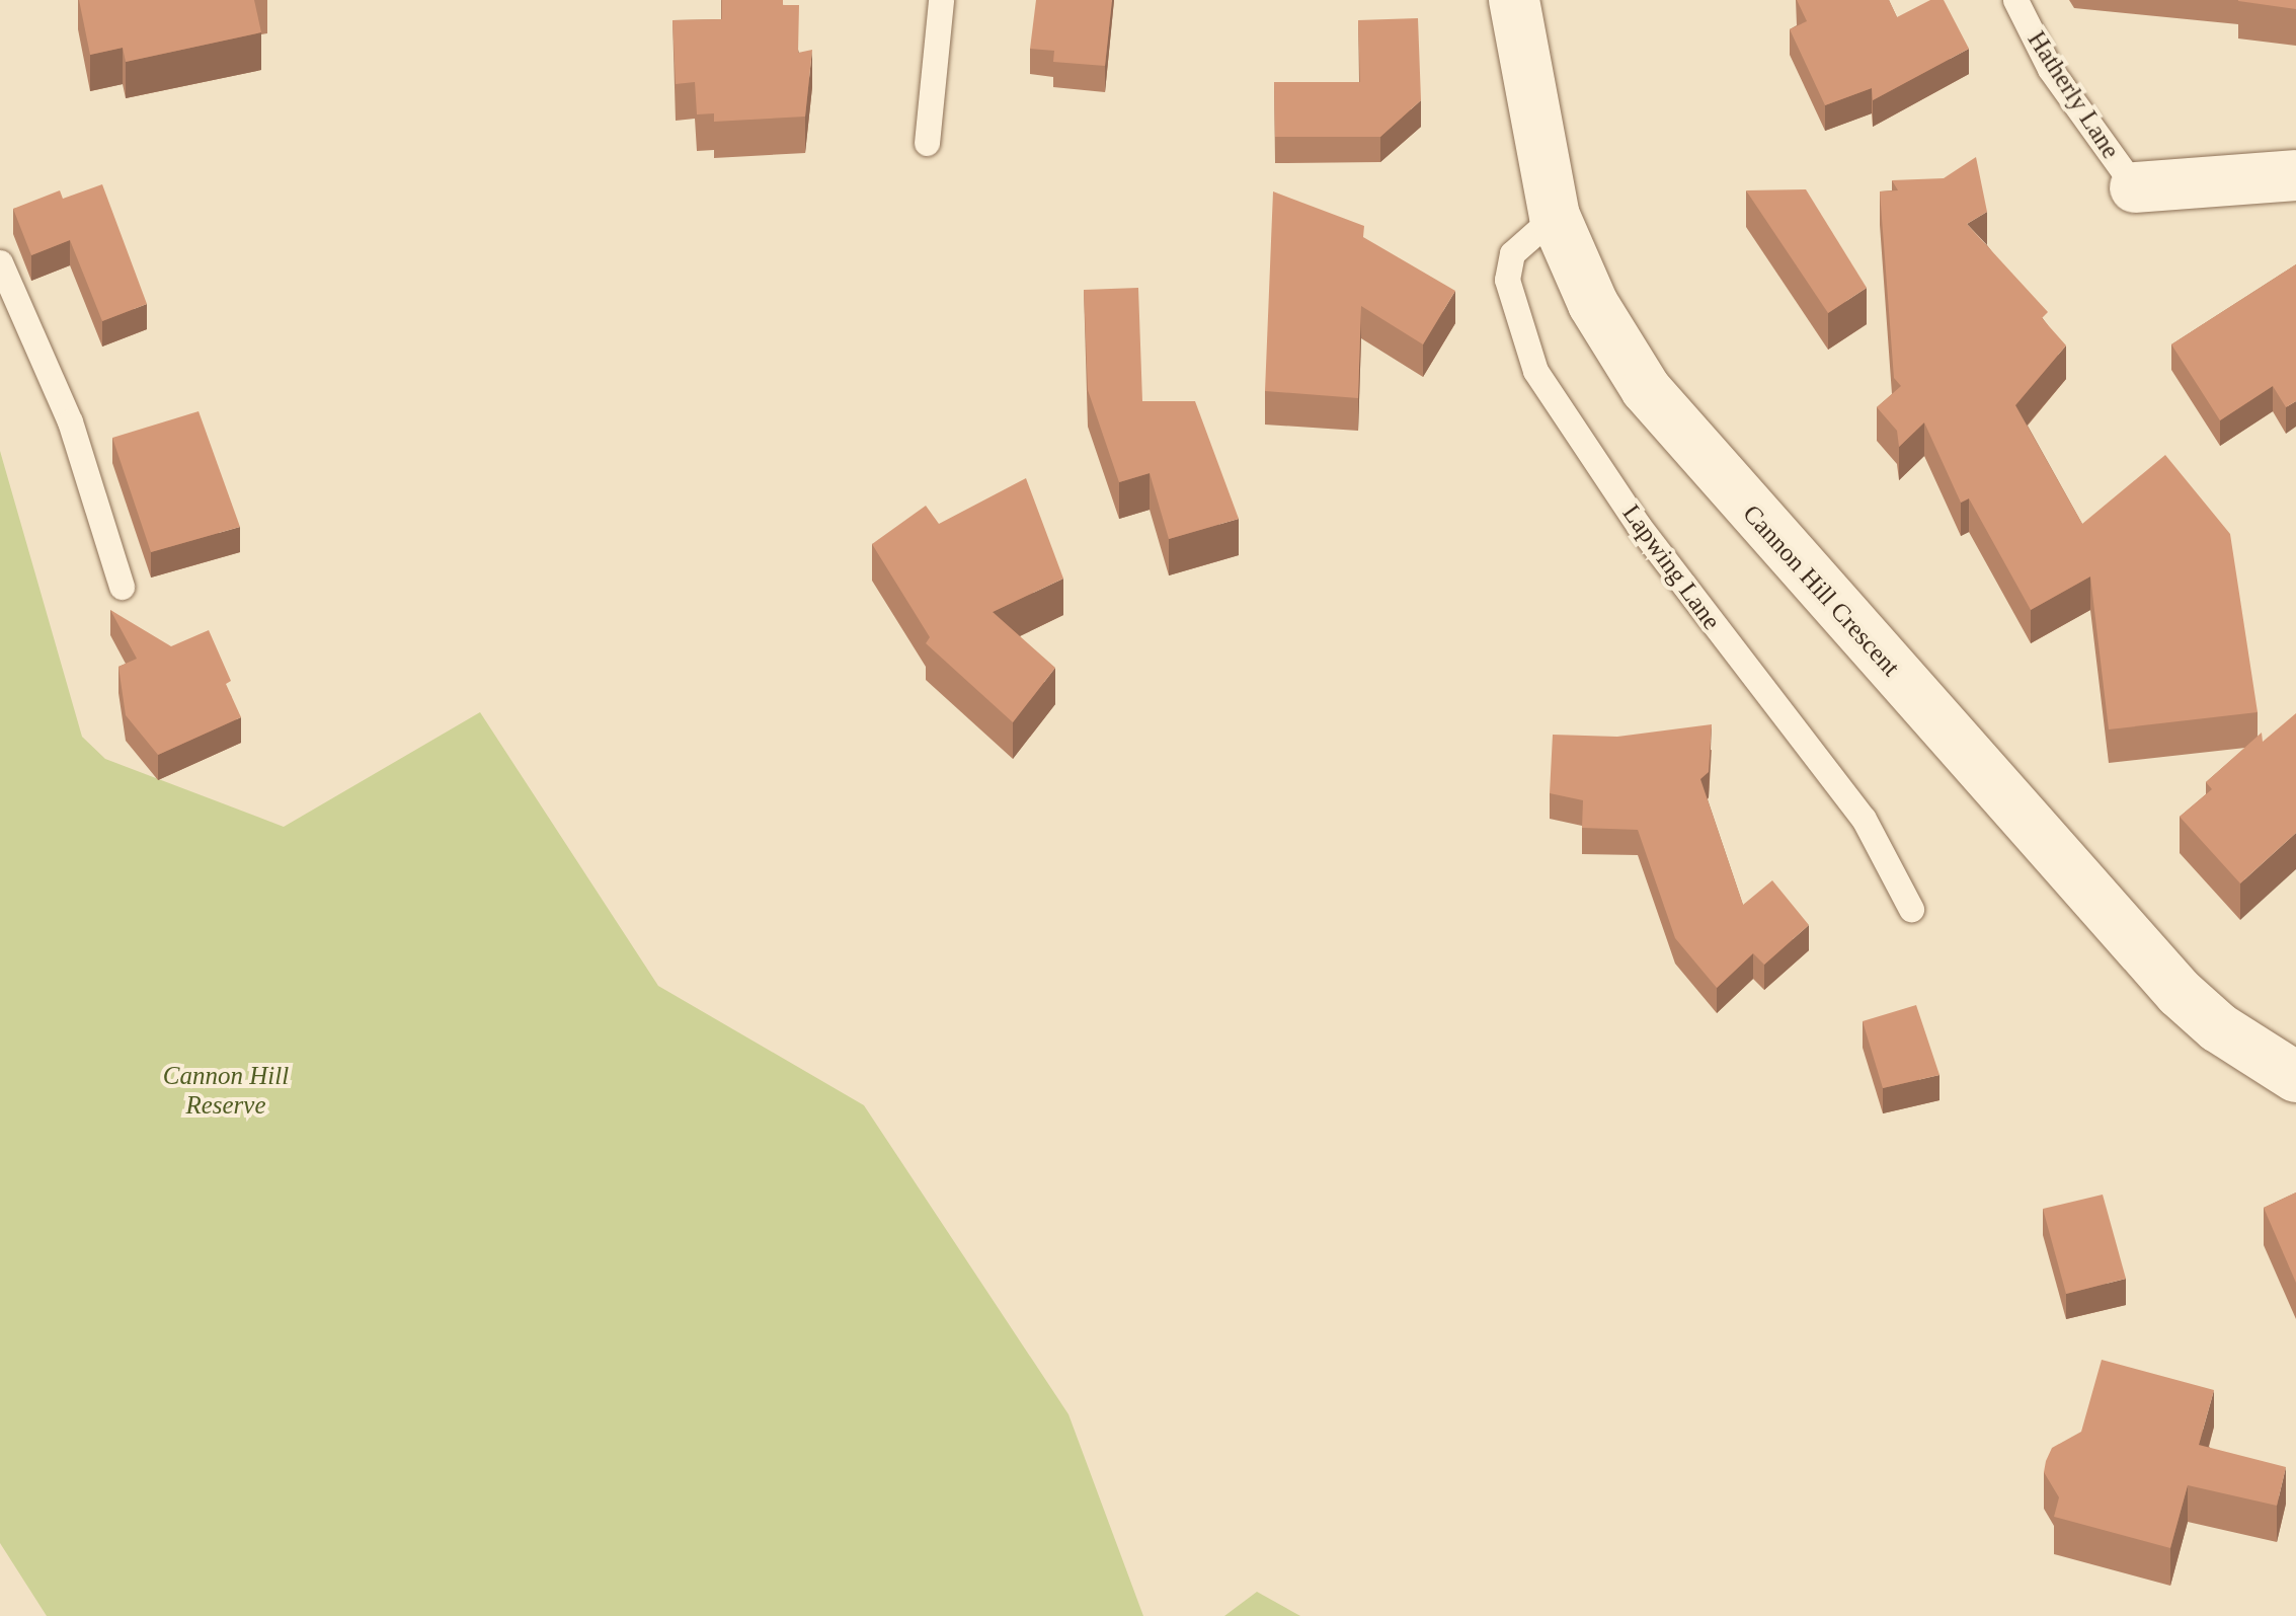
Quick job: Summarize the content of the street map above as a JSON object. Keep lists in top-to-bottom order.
{
  "streets": {
    "street": ["Cannon Hill Crescent"],
    "lane": ["Hatherly Lane", "Lapwing Lane"]
  },
  "crossings": [
    ["Lapwing Lane", "Cannon Hill Crescent"]
  ],
  "parks": ["Cannon Hill Reserve"]
}
